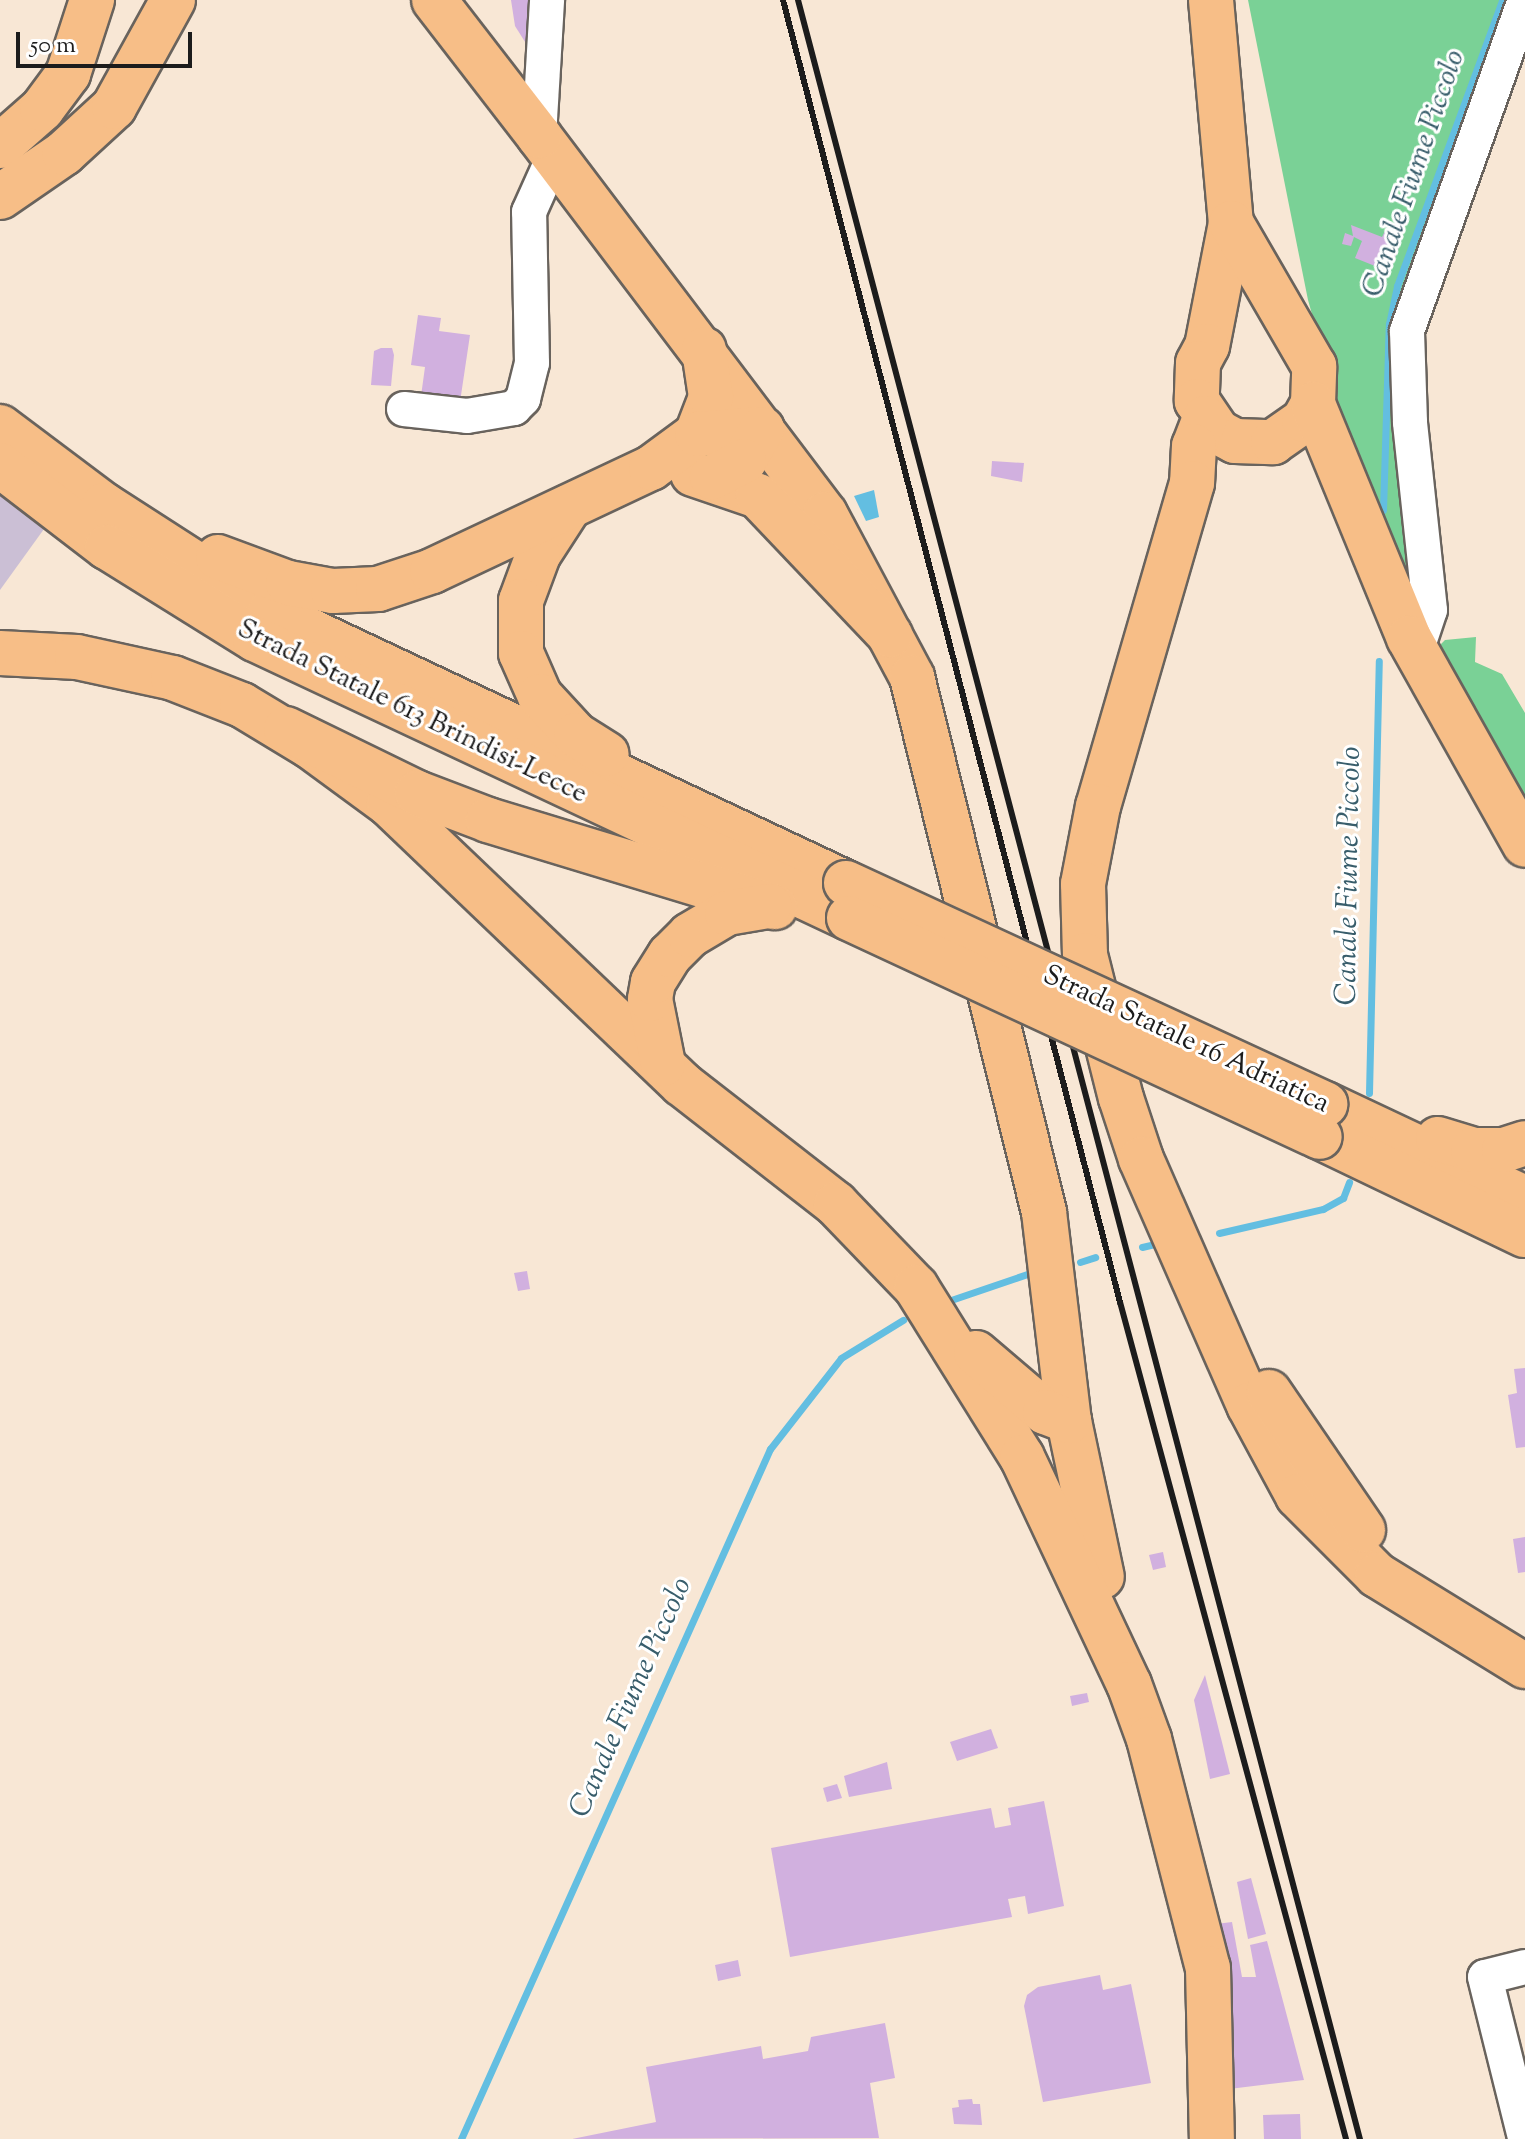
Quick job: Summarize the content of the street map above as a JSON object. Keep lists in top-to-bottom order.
{
  "streets": {
    "main road": ["Strada Statale 613 Brindisi-Lecce", "Strada Statale 16 Adriatica"]
  },
  "crossings": [
    ["Strada Statale 613 Brindisi-Lecce", "Strada Statale 16 Adriatica"]
  ],
  "water": ["Canale Fiume Piccolo"],
  "scale_bar": "50 m"
}
